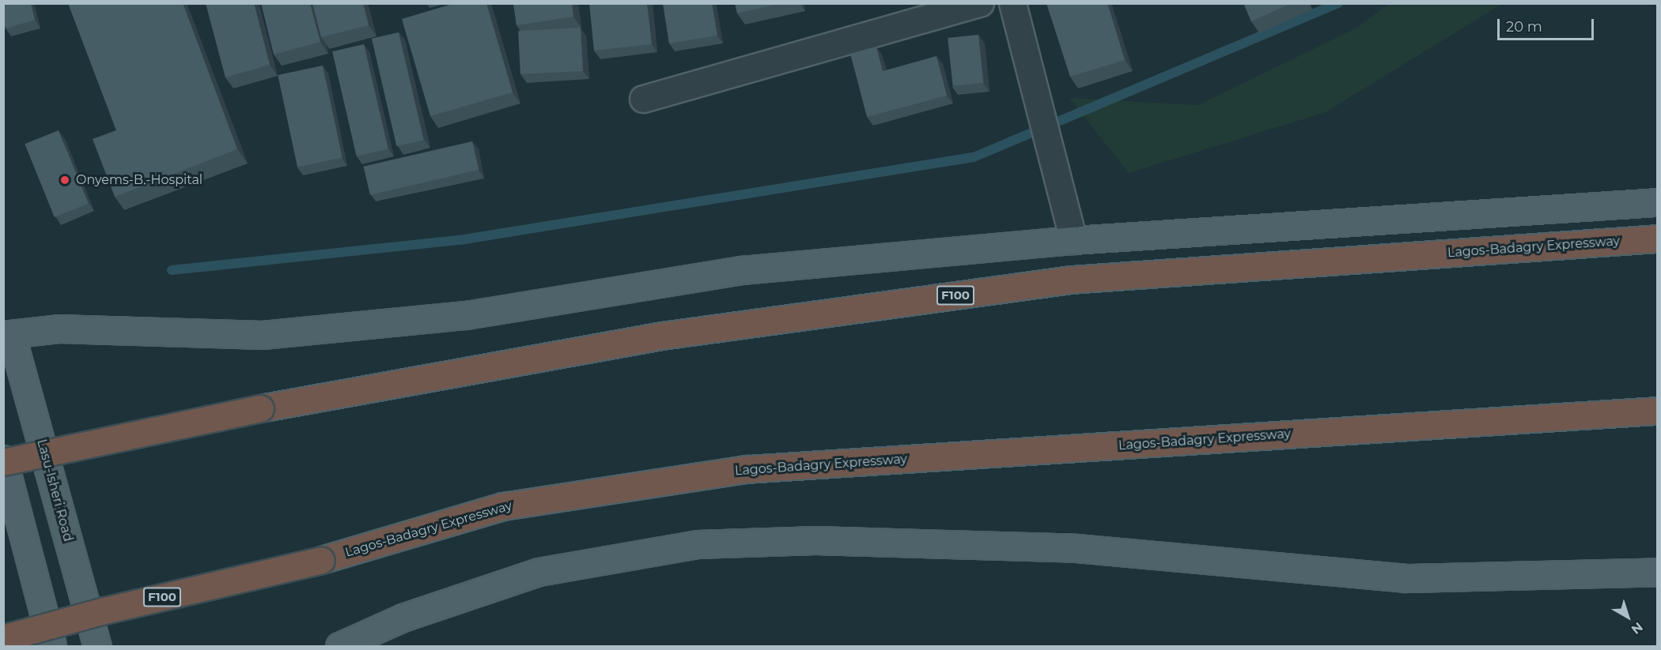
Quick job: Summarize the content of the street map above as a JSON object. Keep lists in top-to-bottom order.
{
  "streets": {
    "highway": ["Lagos-Badagry Expressway", "F100"],
    "main road": ["Lasu-Isheri Road"]
  },
  "places": ["Onyems-B.-Hospital"],
  "scale_bar": "20 m",
  "north": "bottom right"
}
